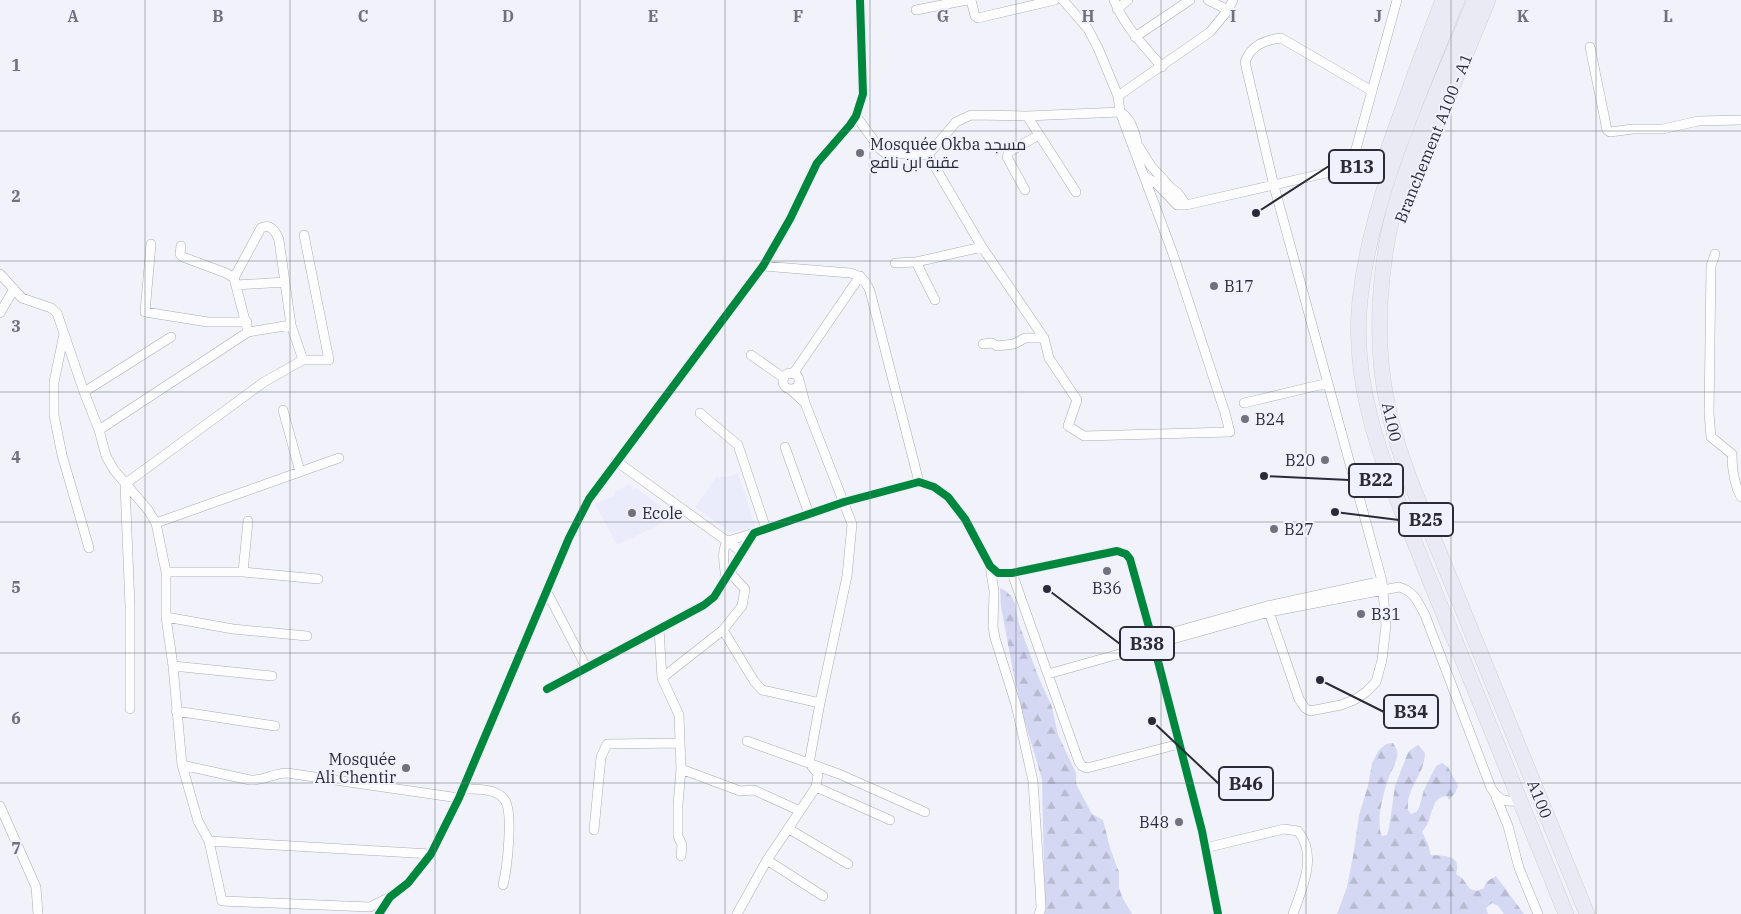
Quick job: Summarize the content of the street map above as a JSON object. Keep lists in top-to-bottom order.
{
  "streets": {
    "highway": ["Branchement A100 - A1", "A100"]
  },
  "crossings": [
    ["Branchement A100 - A1", "A100"]
  ],
  "places": [
    "Mosquée Okba مسجد عقبة ابن نافع",
    "B13",
    "B17",
    "B24",
    "B20",
    "B22",
    "B25",
    "Ecole",
    "B27",
    "B36",
    "B38",
    "B31",
    "B34",
    "B46",
    "Mosquée Ali Chentir",
    "B48"
  ],
  "grid": {
    "columns": [
      "A",
      "B",
      "C",
      "D",
      "E",
      "F",
      "G",
      "H",
      "I",
      "J",
      "K",
      "L"
    ],
    "rows": [
      "1",
      "2",
      "3",
      "4",
      "5",
      "6",
      "7"
    ]
  }
}
